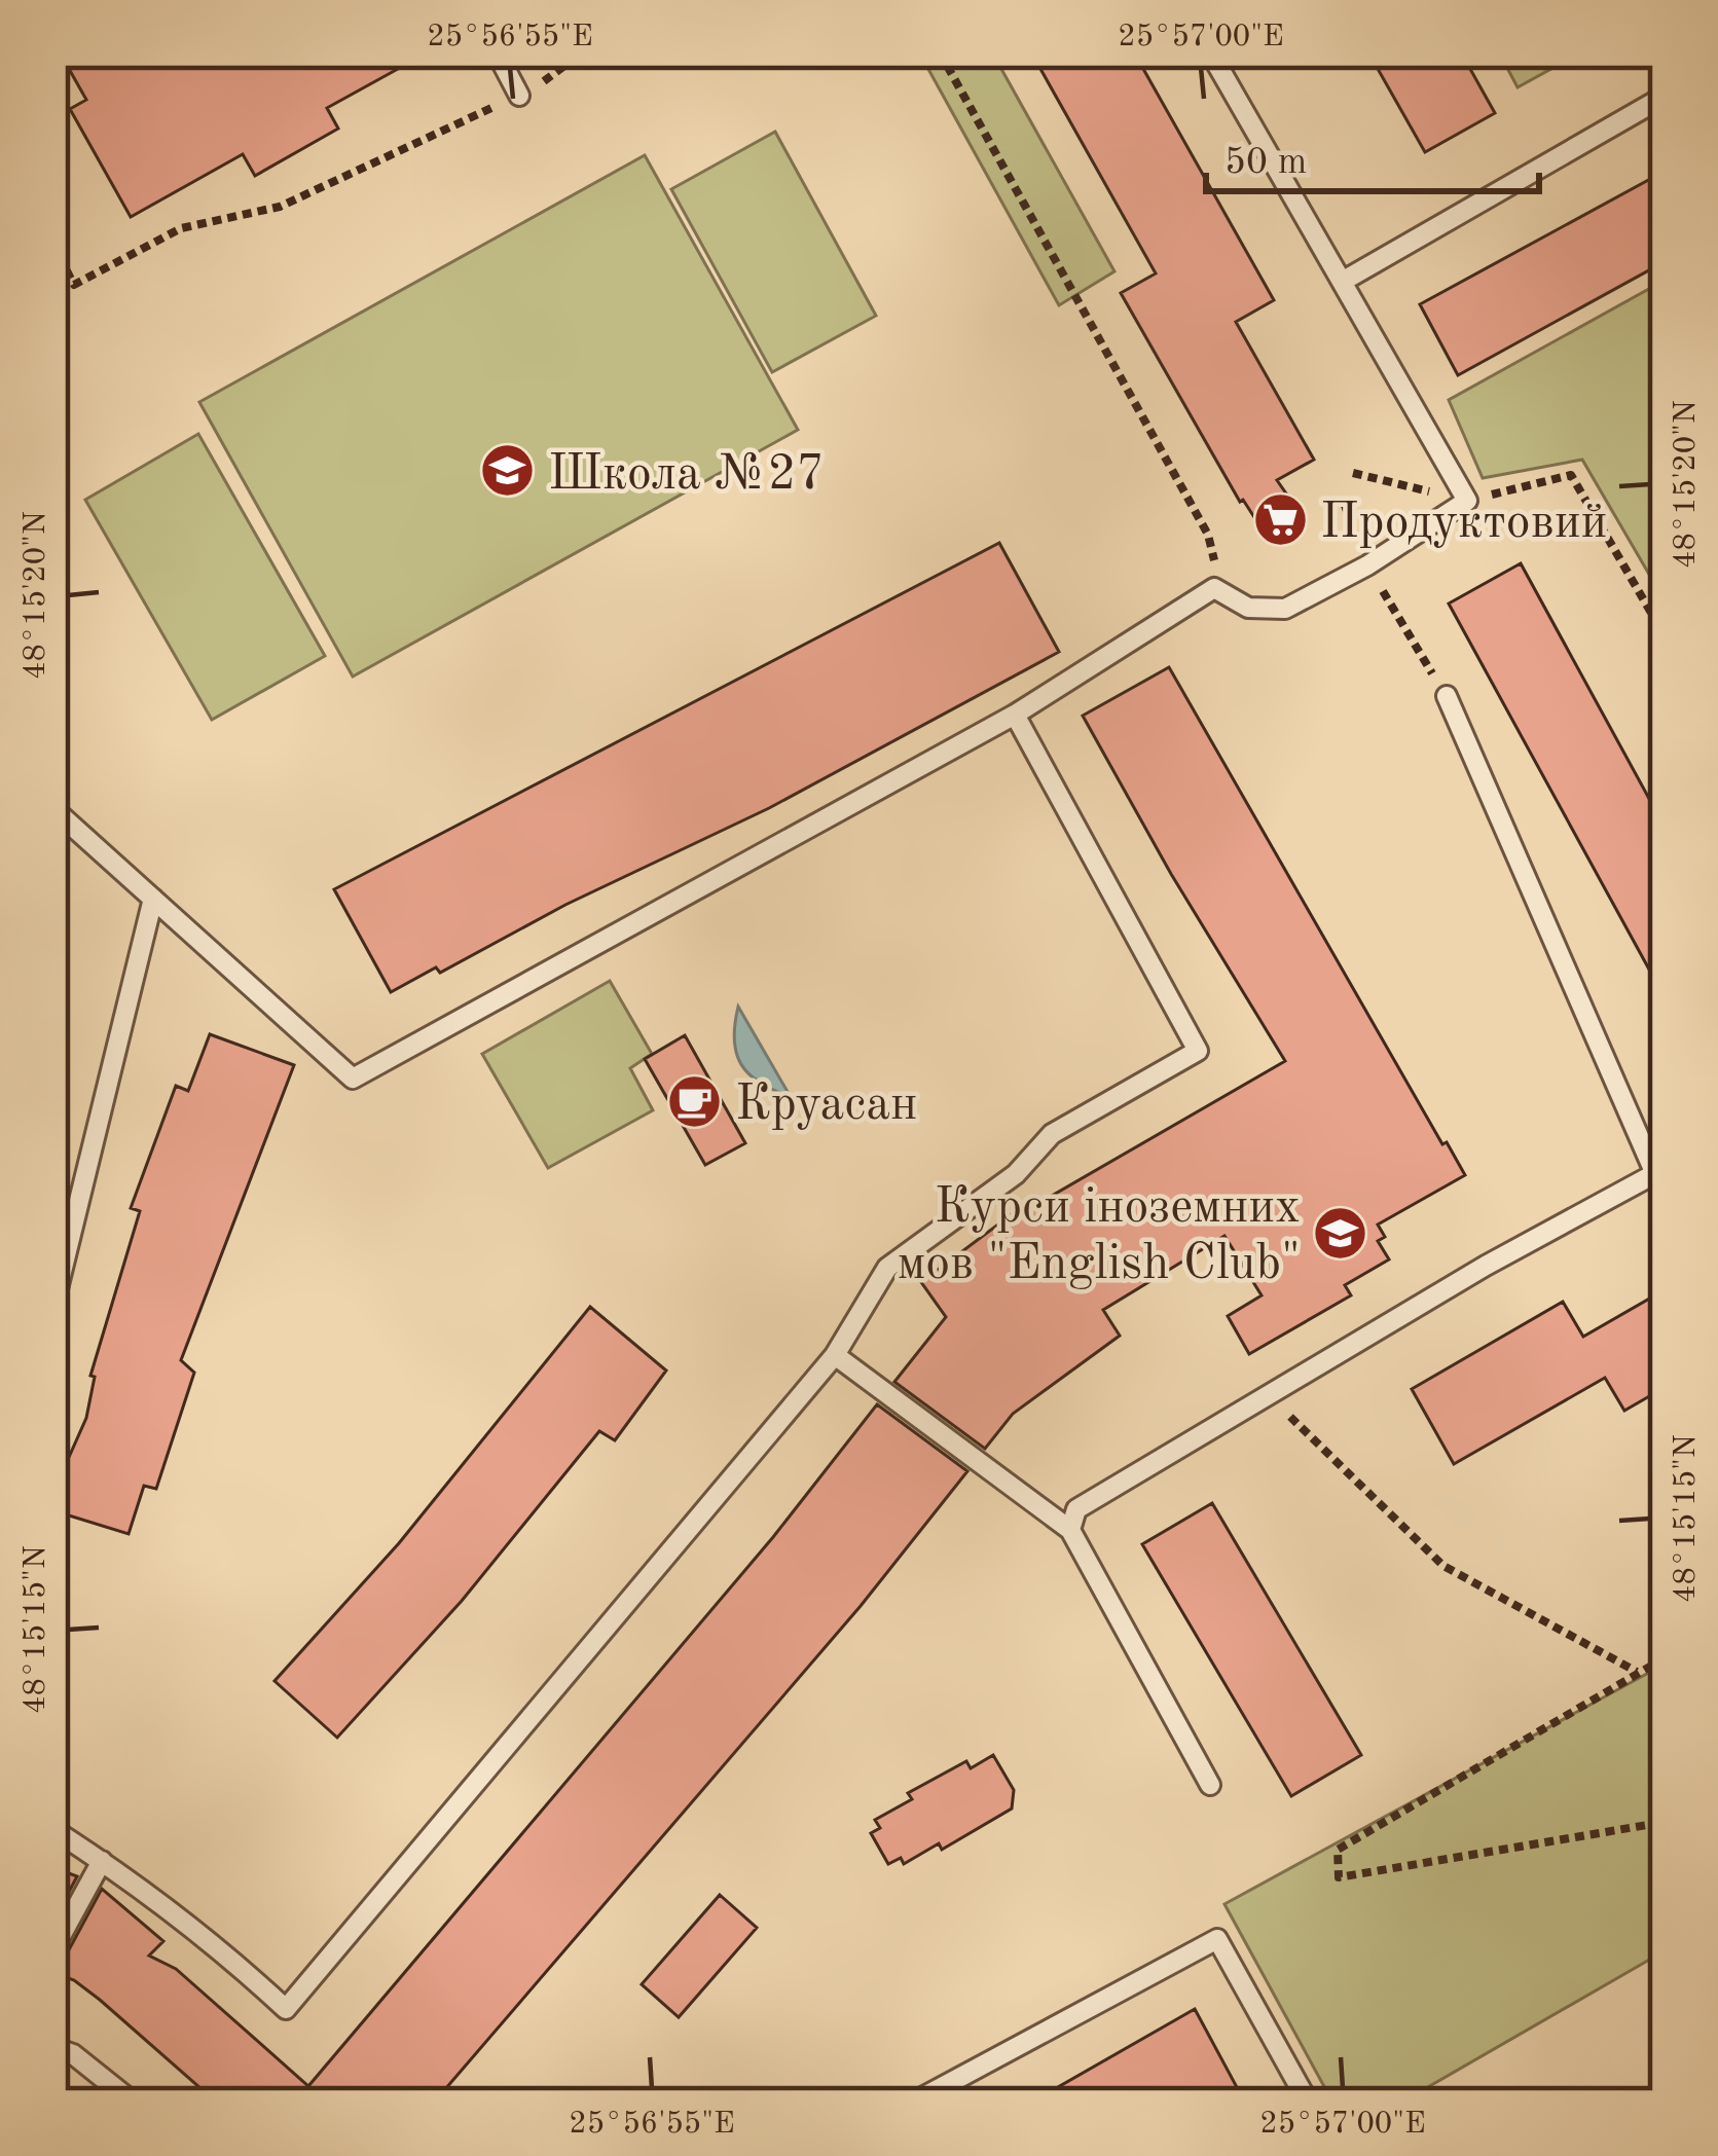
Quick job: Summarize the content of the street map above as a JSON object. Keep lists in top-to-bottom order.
{
  "places": {
    "school or university": ["Школа №27", "Курси іноземних мов \"English Club\""],
    "supermarket": ["Продуктовий"],
    "cafe": ["Круасан"]
  },
  "scale_bar": "50 m",
  "coordinates": [
    "25°56'55\"E",
    "25°57'00\"E",
    "48°15'20\"N",
    "48°15'15\"N"
  ]
}
